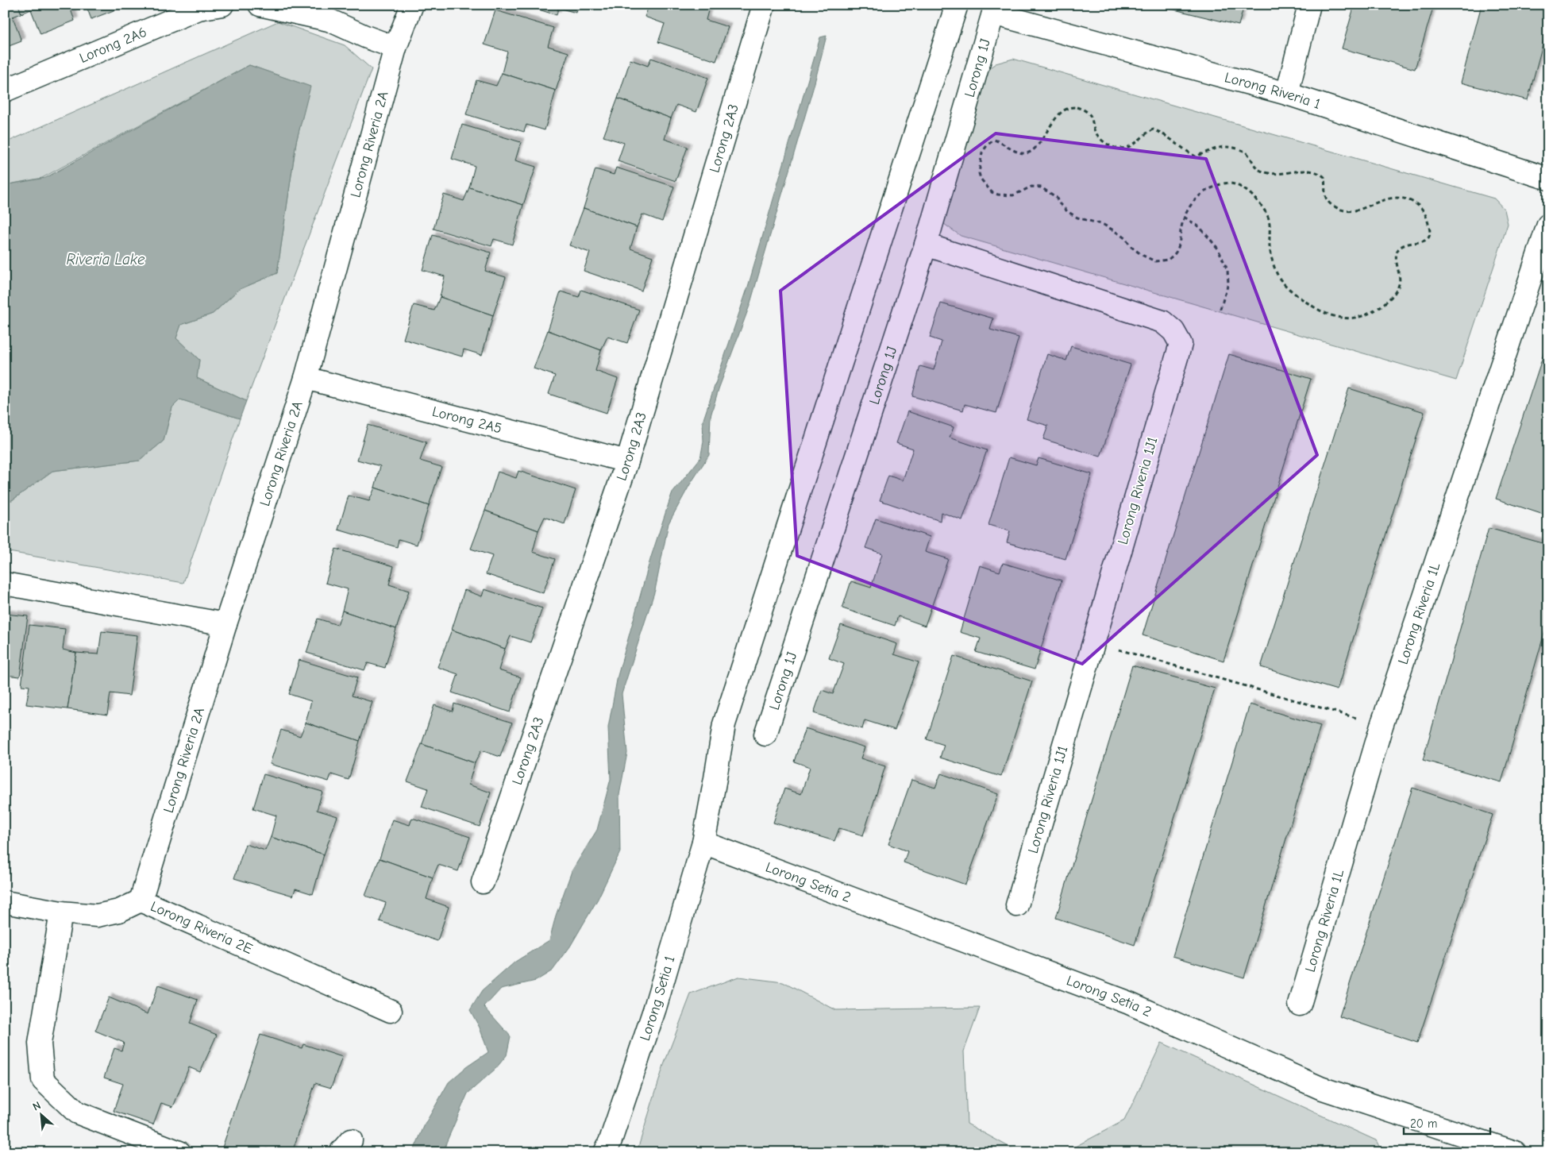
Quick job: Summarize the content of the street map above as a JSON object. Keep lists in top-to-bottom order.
{
  "streets": {
    "street": [
      "Lorong 2A6",
      "Lorong 1J",
      "Lorong Riveria 1",
      "Lorong 2A3",
      "Lorong Riveria 2A",
      "Lorong 2A5",
      "Lorong Riveria 1J1",
      "Lorong Riveria 1L",
      "Lorong Setia 2",
      "Lorong Riveria 2E",
      "Lorong Setia 1"
    ]
  },
  "crossings": [
    ["Lorong 1J", "Lorong Riveria 1"],
    ["Lorong 1J", "Lorong Riveria 1J1"],
    ["Lorong 2A3", "Lorong 2A5"],
    ["Lorong Riveria 2A", "Lorong 2A5"],
    ["Lorong Riveria 2A", "Lorong Riveria 2E"],
    ["Lorong Setia 2", "Lorong Setia 1"]
  ],
  "water": ["Riveria Lake"],
  "scale_bar": "20 m",
  "north": "top left"
}
